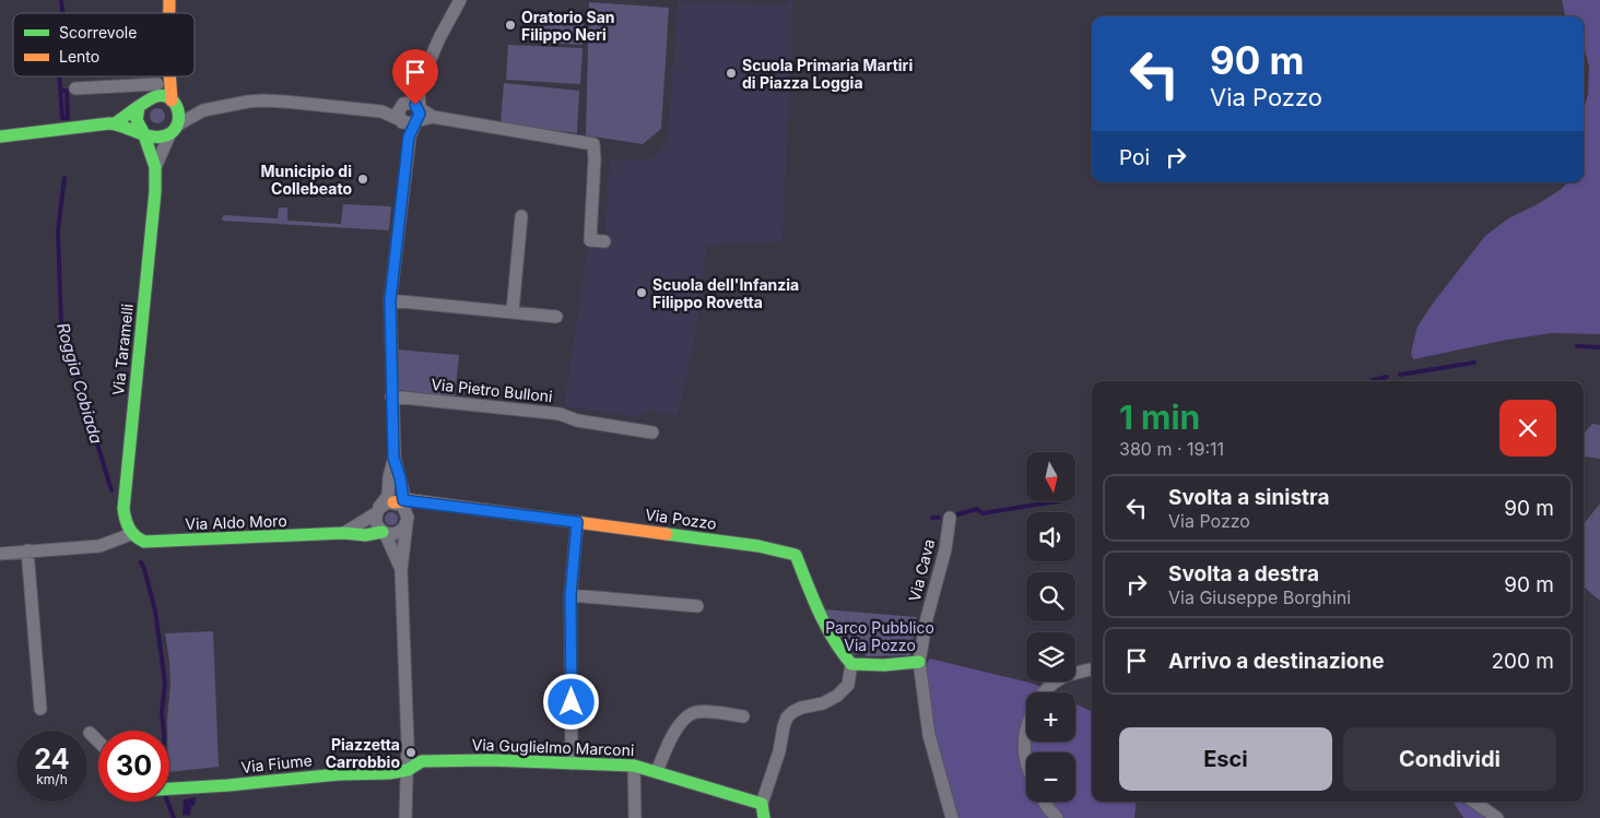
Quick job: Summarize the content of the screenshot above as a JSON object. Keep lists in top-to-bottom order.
{
  "streets": {
    "street": [
      "Via Taramelli",
      "Via Pietro Bulloni",
      "Via Pozzo",
      "Via Aldo Moro",
      "Via Cava",
      "Via Guglielmo Marconi",
      "Via Fiume"
    ]
  },
  "crossings": [
    ["Via Taramelli", "Via Aldo Moro"],
    ["Via Pozzo", "Via Aldo Moro"],
    ["Via Guglielmo Marconi", "Via Fiume"]
  ],
  "water": ["Roggia Cobiada"],
  "parks": ["Parco Pubblico Via Pozzo"],
  "places": [
    "Oratorio San Filippo Neri",
    "Scuola Primaria Martiri di Piazza Loggia",
    "Municipio di Collebeato",
    "Scuola dell'Infanzia Filippo Rovetta",
    "Piazzetta Carrobbio"
  ],
  "legend": ["Scorrevole", "Lento"],
  "north": "bottom",
  "page": {
    "turn": ["90 m", "Via Pozzo"],
    "then": "Poi",
    "heading": ["1 min", "380 m · 19:11"],
    "map_buttons": ["+", "−"],
    "list": [
      {
        "name": "Svolta a sinistra",
        "note": "Via Pozzo",
        "value": "90 m"
      },
      {
        "name": "Svolta a destra",
        "note": "Via Giuseppe Borghini",
        "value": "90 m"
      },
      {
        "name": "Arrivo a destinazione",
        "value": "200 m"
      }
    ],
    "buttons": ["Esci", "Condividi"],
    "speed": "24 km/h",
    "limit": "30"
  }
}
